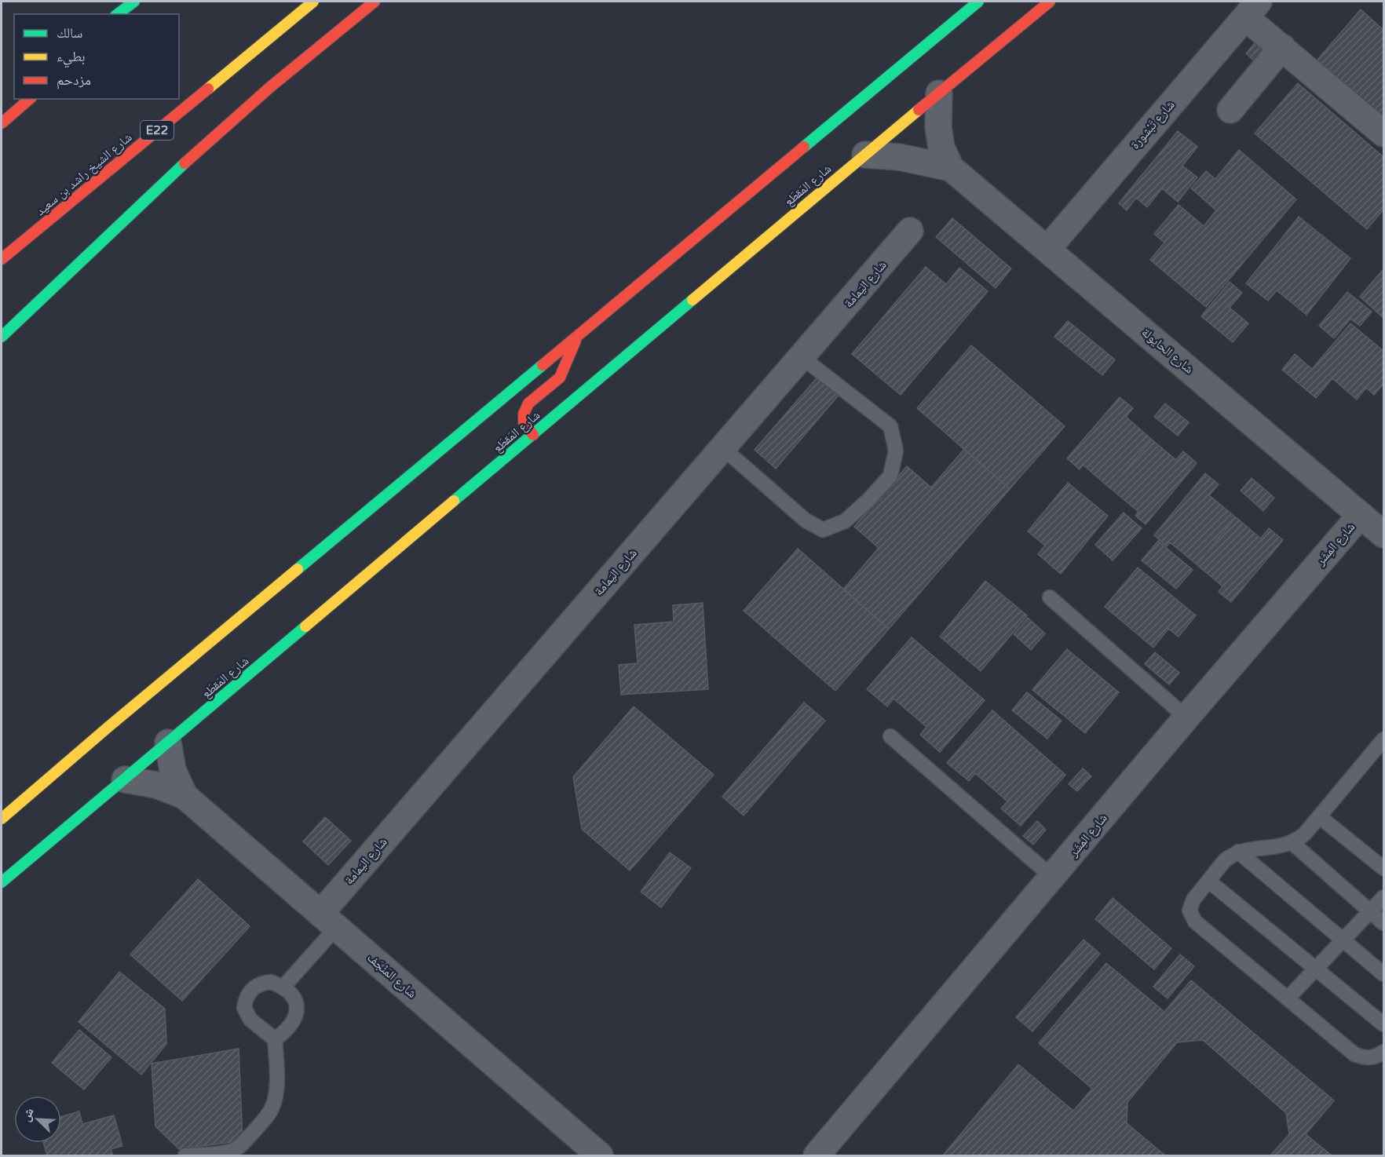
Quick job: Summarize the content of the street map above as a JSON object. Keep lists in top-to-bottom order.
{
  "streets": {
    "main road": ["E22", "شارع الشيخ راشد بن سعيد", "شارع المَقطَع"],
    "street": [
      "شارع تَبْشورة",
      "شارع اليَمامة",
      "شارع الحايولة",
      "شارع المِشَر",
      "شارع المَنْجَف"
    ]
  },
  "crossings": [
    ["شارع تَبْشورة", "شارع الحايولة"],
    ["شارع المَقطَع", "شارع الحايولة"],
    ["شارع المَقطَع", "شارع المَنْجَف"],
    ["شارع اليَمامة", "شارع المَنْجَف"],
    ["شارع الحايولة", "شارع المِشَر"]
  ],
  "legend": ["سالك", "بطيء", "مزدحم"],
  "north": "top left"
}
